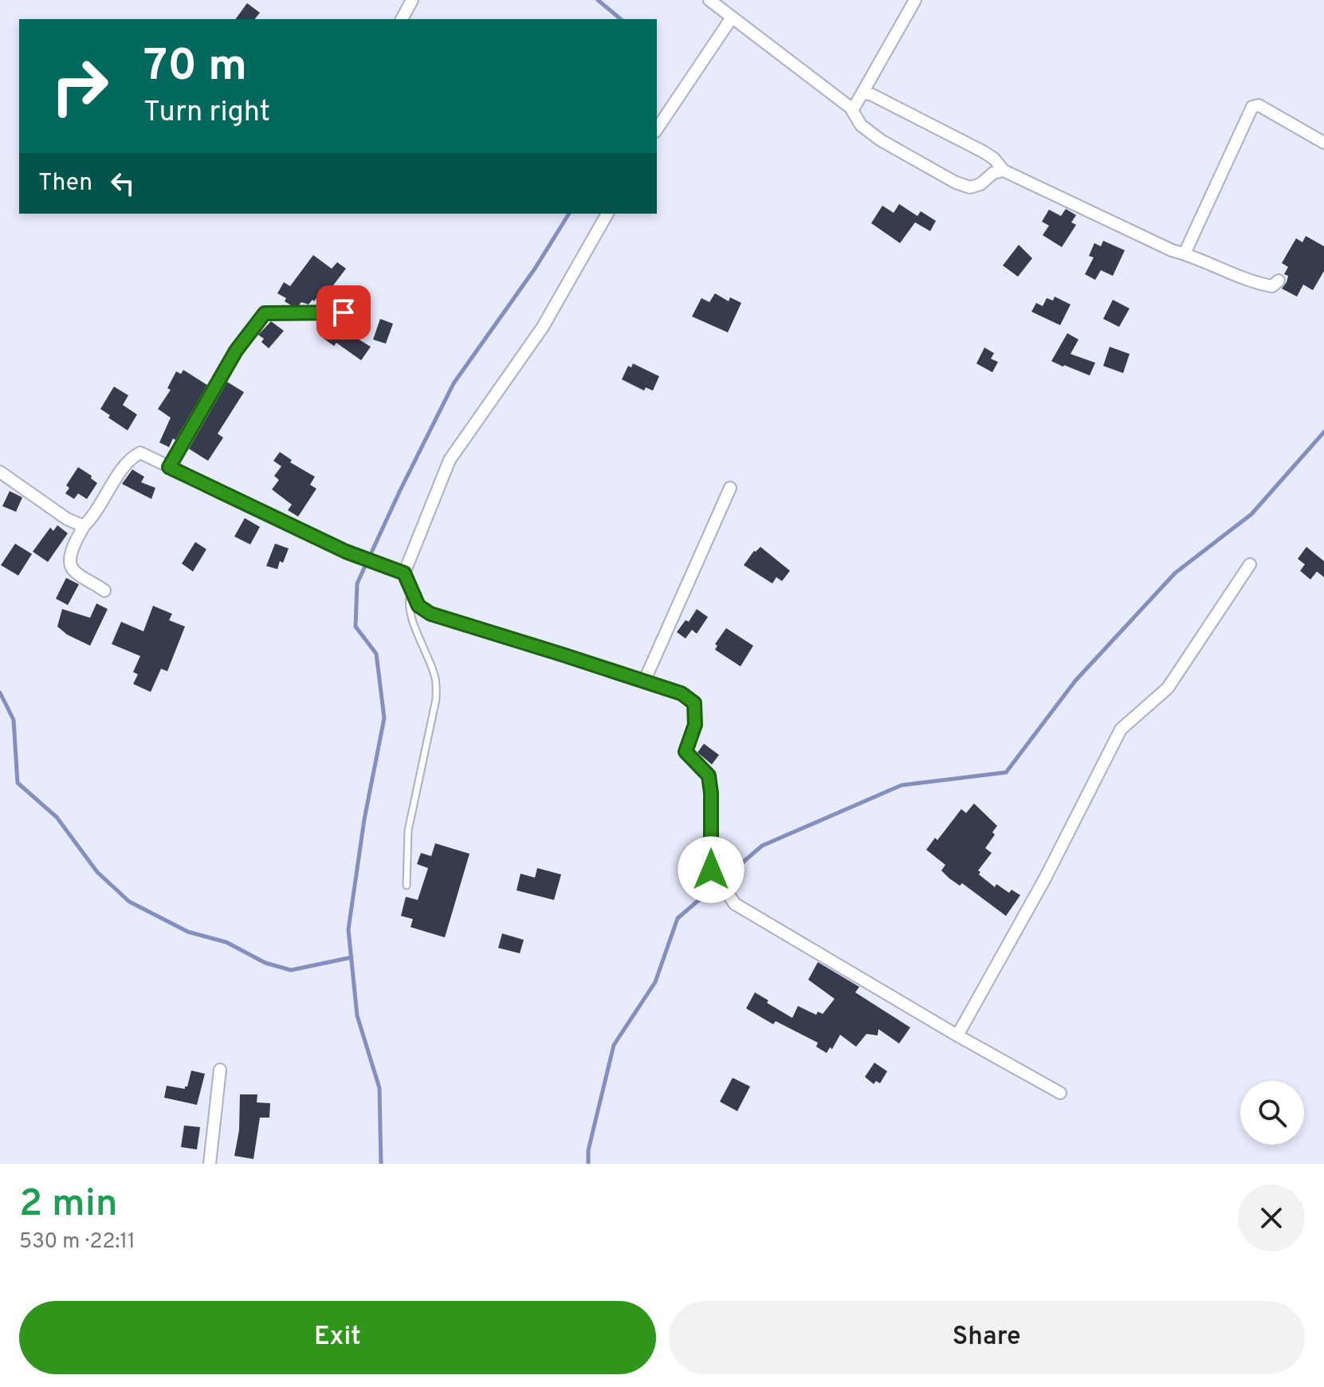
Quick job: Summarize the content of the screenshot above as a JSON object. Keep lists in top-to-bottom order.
{
  "page": {
    "turn": ["70 m", "Turn right"],
    "then": "Then",
    "heading": ["2 min", "530 m · 22:11"],
    "buttons": ["Exit", "Share"]
  }
}
